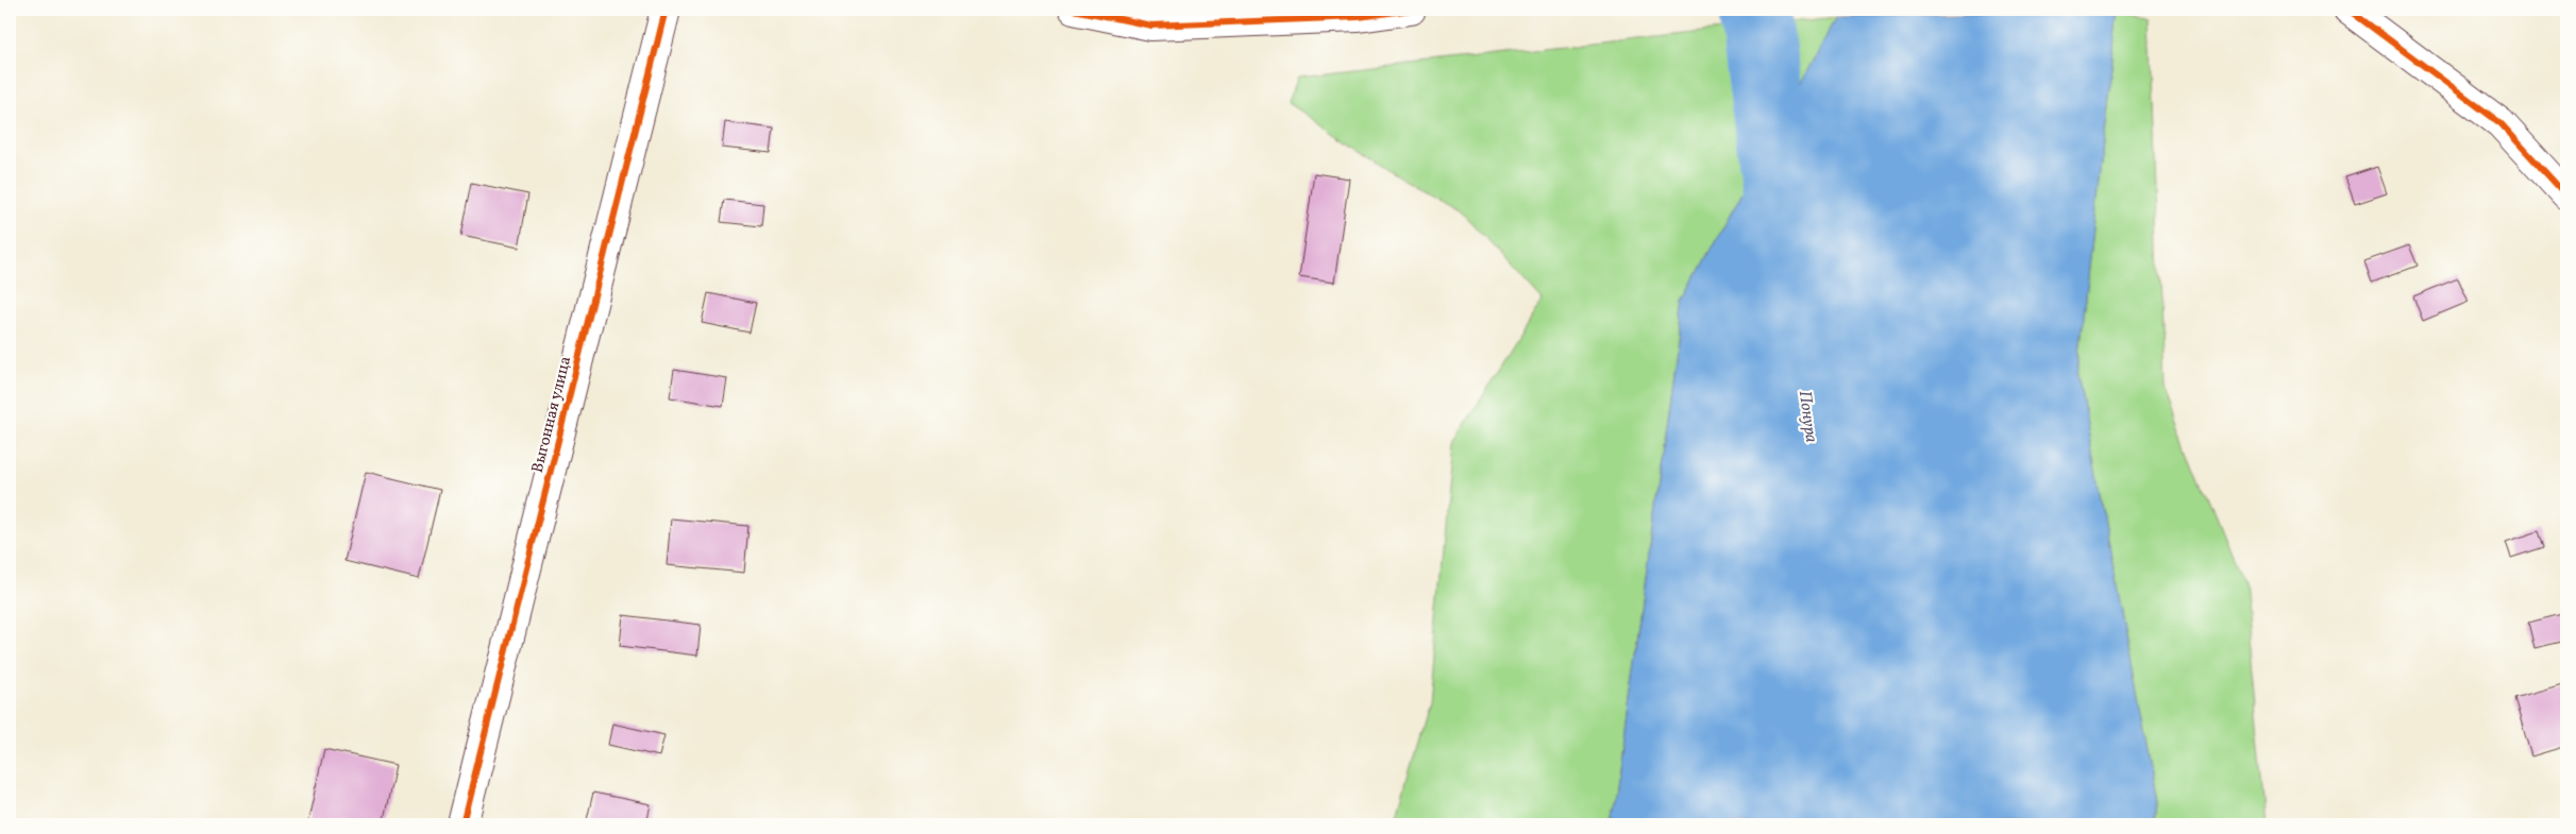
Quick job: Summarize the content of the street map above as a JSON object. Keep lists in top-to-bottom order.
{
  "streets": {
    "street": ["Выгонная улица"]
  },
  "water": ["Понура"]
}
